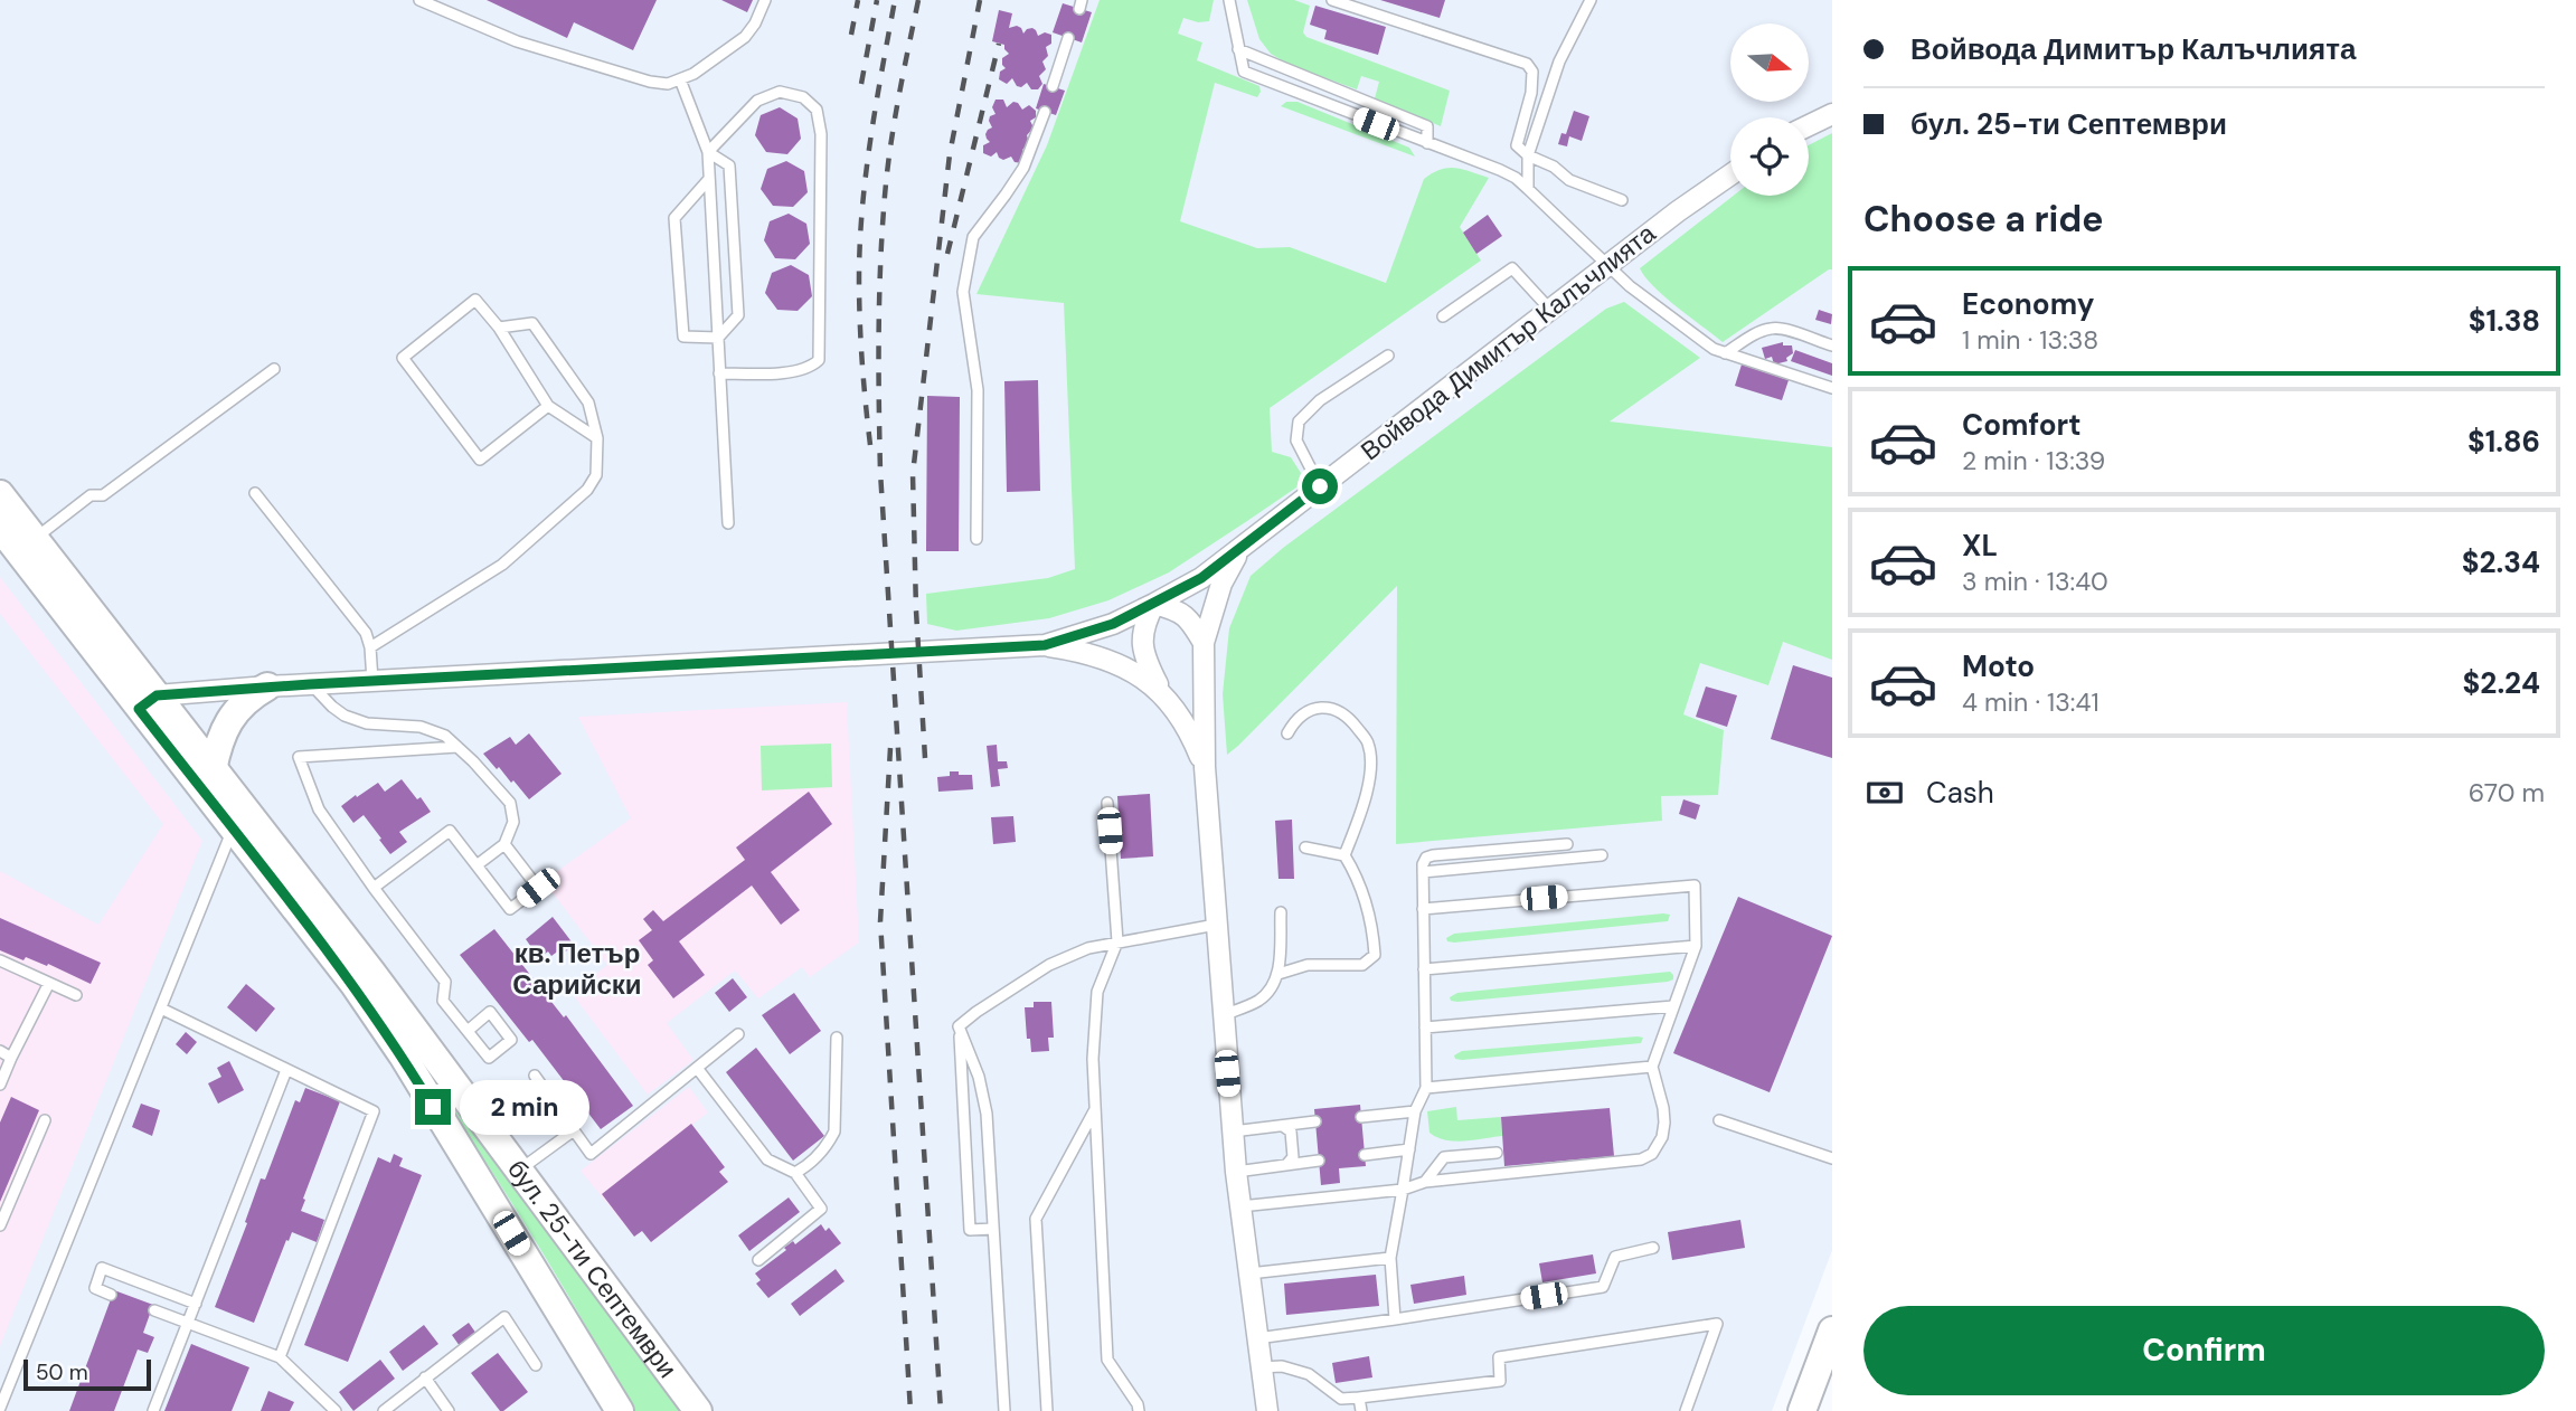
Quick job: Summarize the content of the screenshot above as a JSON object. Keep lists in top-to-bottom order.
{
  "streets": {
    "main road": ["бул. 25-ти Септември"],
    "street": ["Войвода Димитър Калъчлията"]
  },
  "crossings": [
    ["Войвода Димитър Калъчлията", "бул. 25-ти Септември"]
  ],
  "districts": ["кв. Петър Сарийски"],
  "scale_bar": "50 m",
  "north": "right",
  "page": {
    "banner": ["Войвода Димитър Калъчлията", "бул. 25-ти Септември"],
    "heading": "Choose a ride",
    "list": [
      {
        "name": "Economy",
        "note": "1 min · 13:38",
        "value": "$1.38"
      },
      {
        "name": "Comfort",
        "note": "2 min · 13:39",
        "value": "$1.86"
      },
      {
        "name": "XL",
        "note": "3 min · 13:40",
        "value": "$2.34"
      },
      {
        "name": "Moto",
        "note": "4 min · 13:41",
        "value": "$2.24"
      }
    ],
    "pay": ["Cash", "670 m"],
    "bubble": "2 min",
    "buttons": "Confirm",
    "scale": "50 m"
  }
}
